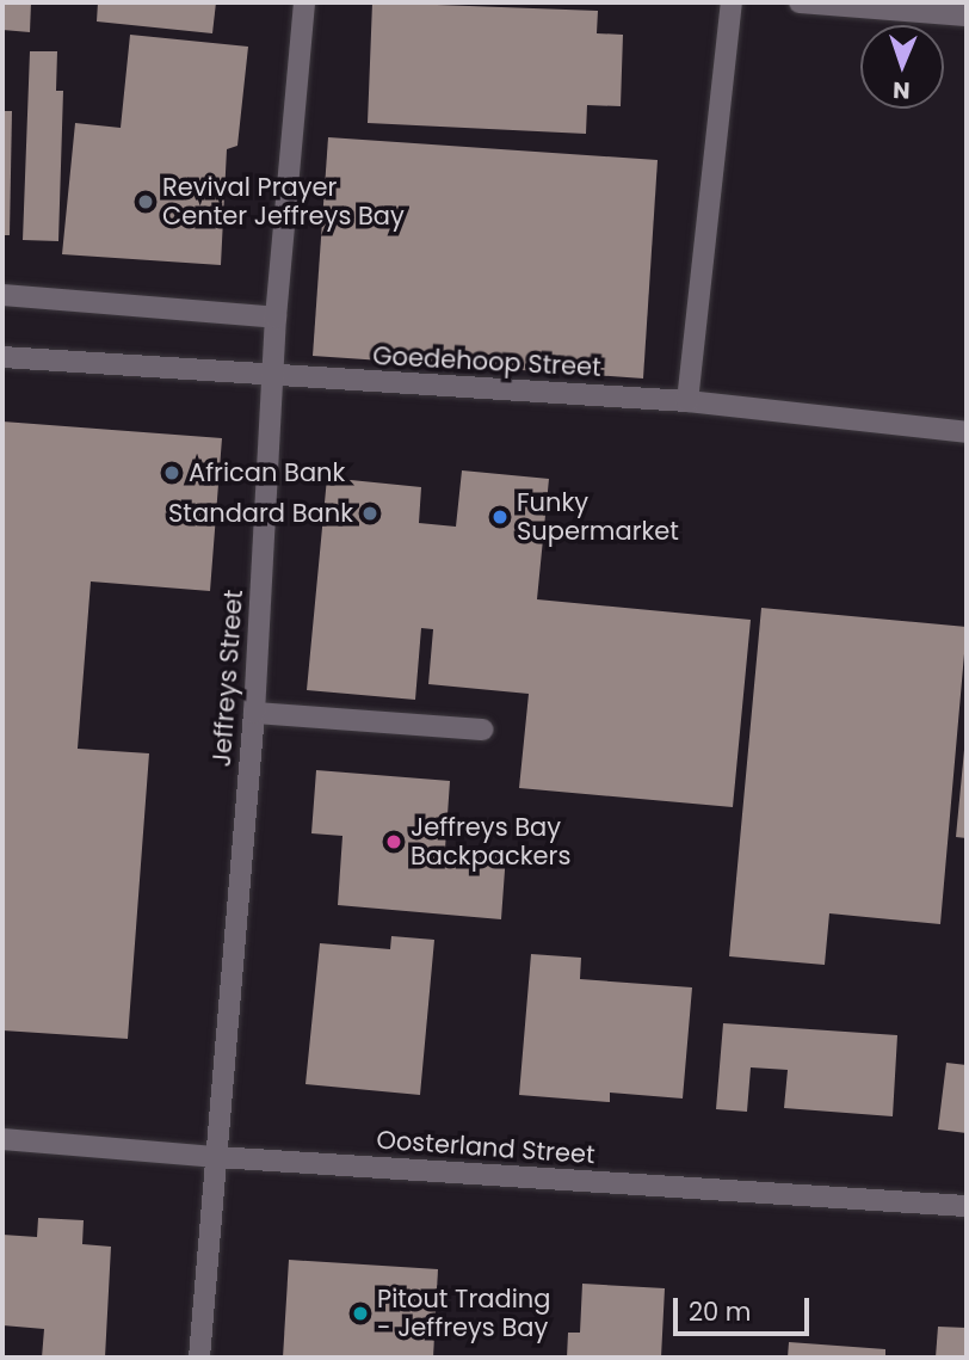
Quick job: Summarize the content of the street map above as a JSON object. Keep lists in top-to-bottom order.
{
  "streets": {
    "street": ["Goedehoop Street", "Jeffreys Street", "Oosterland Street"]
  },
  "crossings": [
    ["Goedehoop Street", "Jeffreys Street"],
    ["Jeffreys Street", "Oosterland Street"]
  ],
  "places": [
    "Revival Prayer Center Jeffreys Bay",
    "African Bank",
    "Standard Bank",
    "Funky Supermarket",
    "Jeffreys Bay Backpackers",
    "Pitout Trading - Jeffreys Bay"
  ],
  "scale_bar": "20 m",
  "north": "bottom"
}
